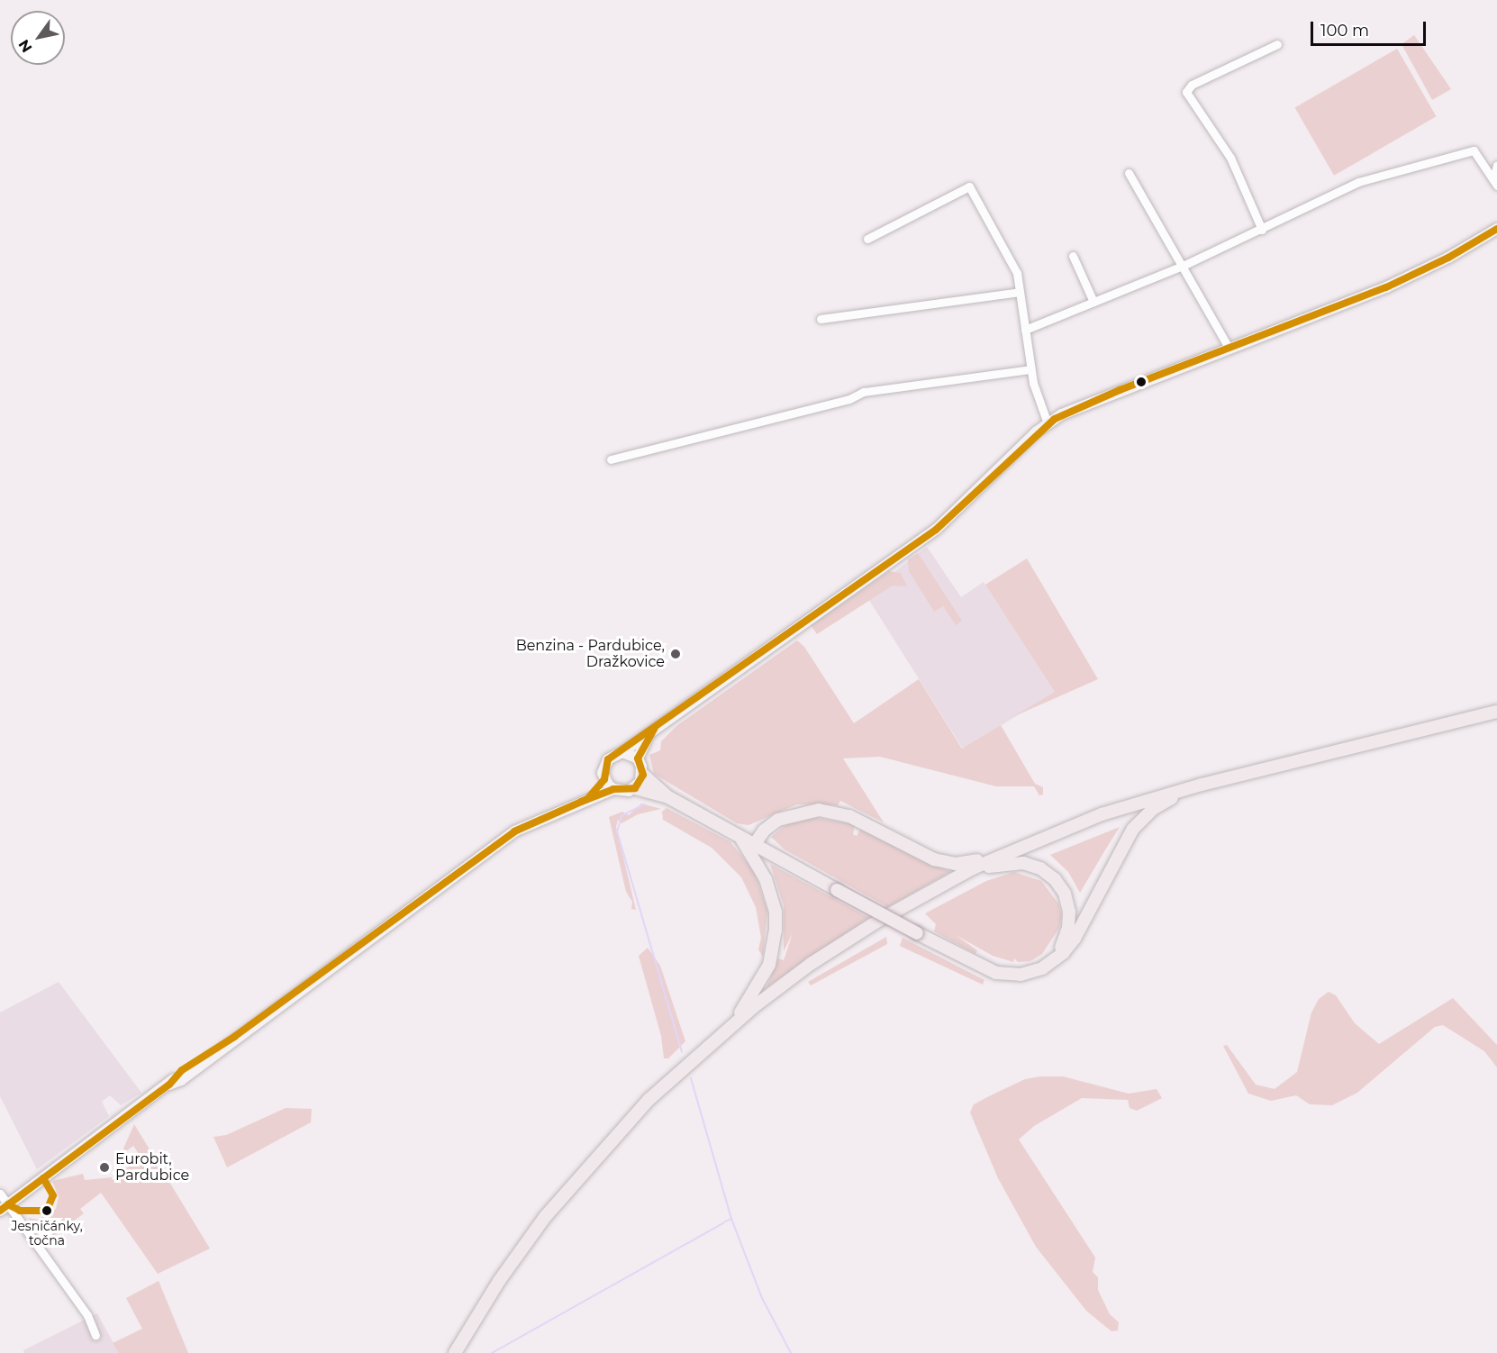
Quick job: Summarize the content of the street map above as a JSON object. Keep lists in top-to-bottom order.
{
  "places": ["Benzina - Pardubice, Dražkovice", "Eurobit, Pardubice", "Jesničánky, točna"],
  "scale_bar": "100 m",
  "north": "bottom left"
}
